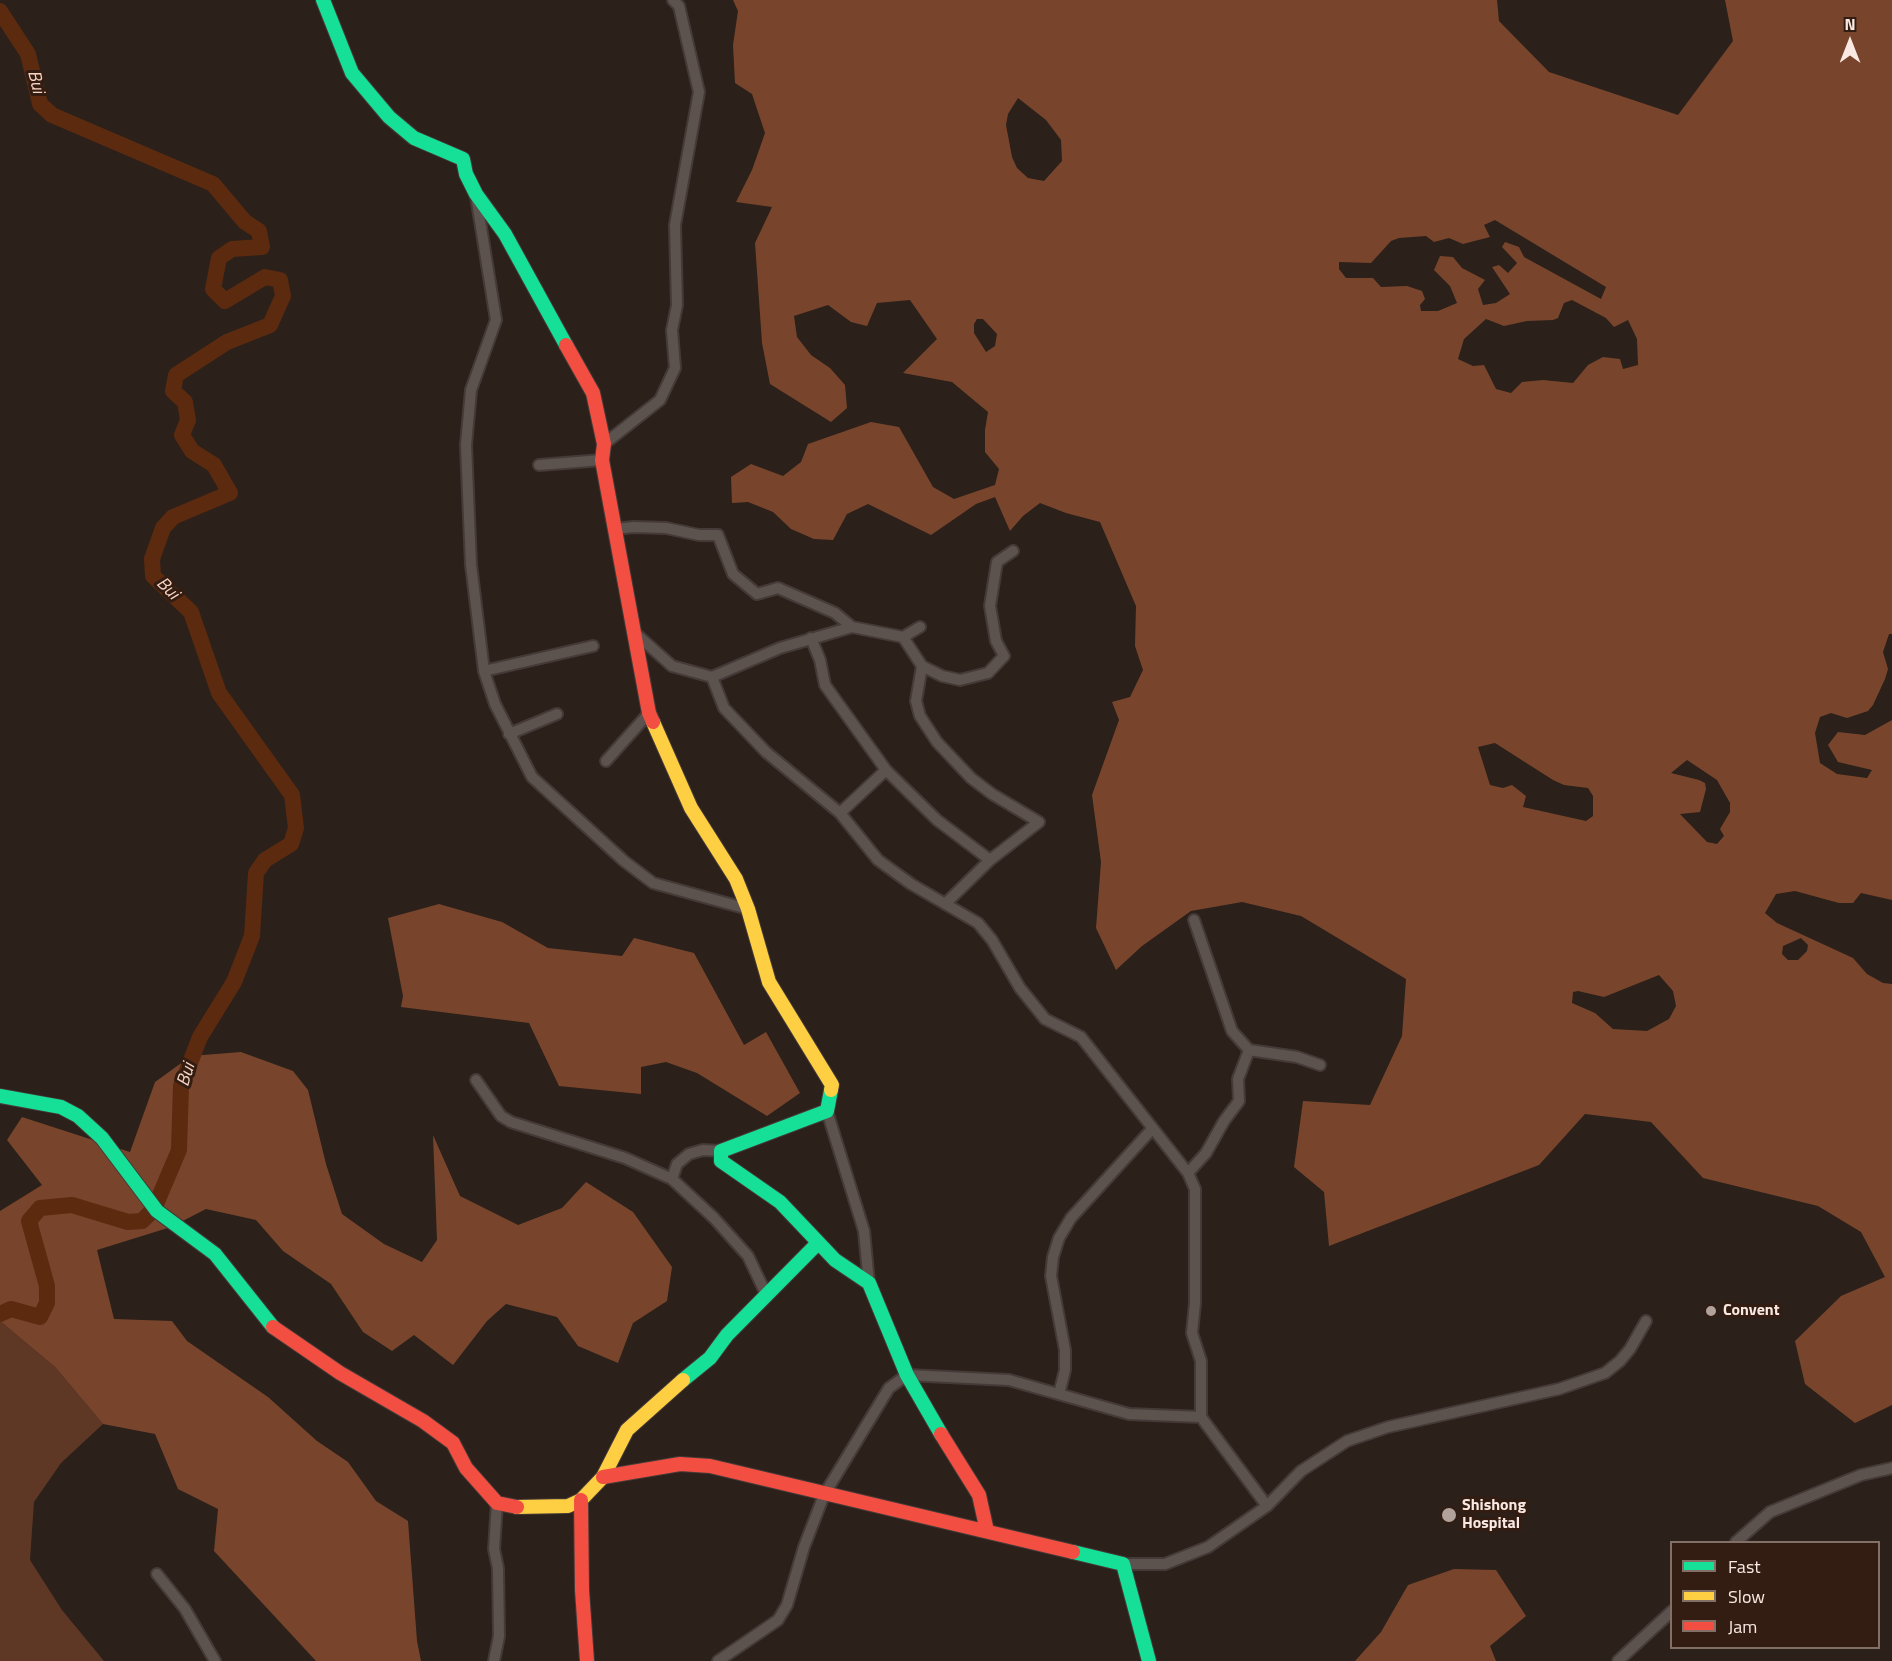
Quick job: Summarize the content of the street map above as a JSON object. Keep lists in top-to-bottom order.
{
  "water": ["Bui"],
  "places": ["Convent", "Shishong Hospital"],
  "legend": ["Fast", "Slow", "Jam"],
  "north": "top"
}
